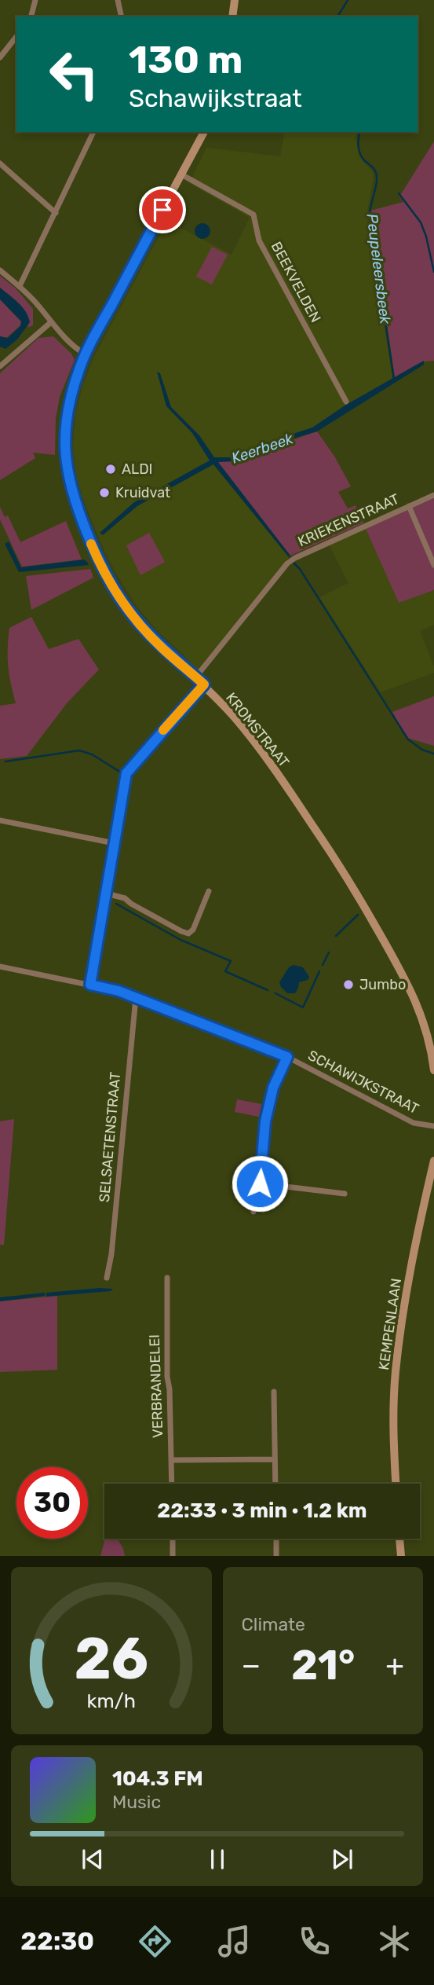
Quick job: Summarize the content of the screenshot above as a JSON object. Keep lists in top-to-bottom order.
{
  "streets": {
    "main road": ["KROMSTRAAT", "KEMPENLAAN"],
    "street": [
      "BEEKVELDEN",
      "KRIEKENSTRAAT",
      "SCHAWIJKSTRAAT",
      "SELSAETENSTRAAT",
      "VERBRANDELEI"
    ]
  },
  "crossings": [
    ["BEEKVELDEN", "KROMSTRAAT"],
    ["KRIEKENSTRAAT", "KROMSTRAAT"],
    ["SCHAWIJKSTRAAT", "SELSAETENSTRAAT"]
  ],
  "water": ["Peupeleersbeek", "Keerbeek"],
  "places": ["ALDI", "Kruidvat", "Jumbo"],
  "page": {
    "turn": ["130 m", "Schawijkstraat"],
    "limit": "30",
    "trip": "22:33 · 3 min · 1.2 km",
    "tile": "Climate",
    "heat": ["−", "21°", "+"],
    "song": ["104.3 FM", "Music"],
    "tabs": "22:30",
    "gauge": ["26", "km/h"]
  }
}
